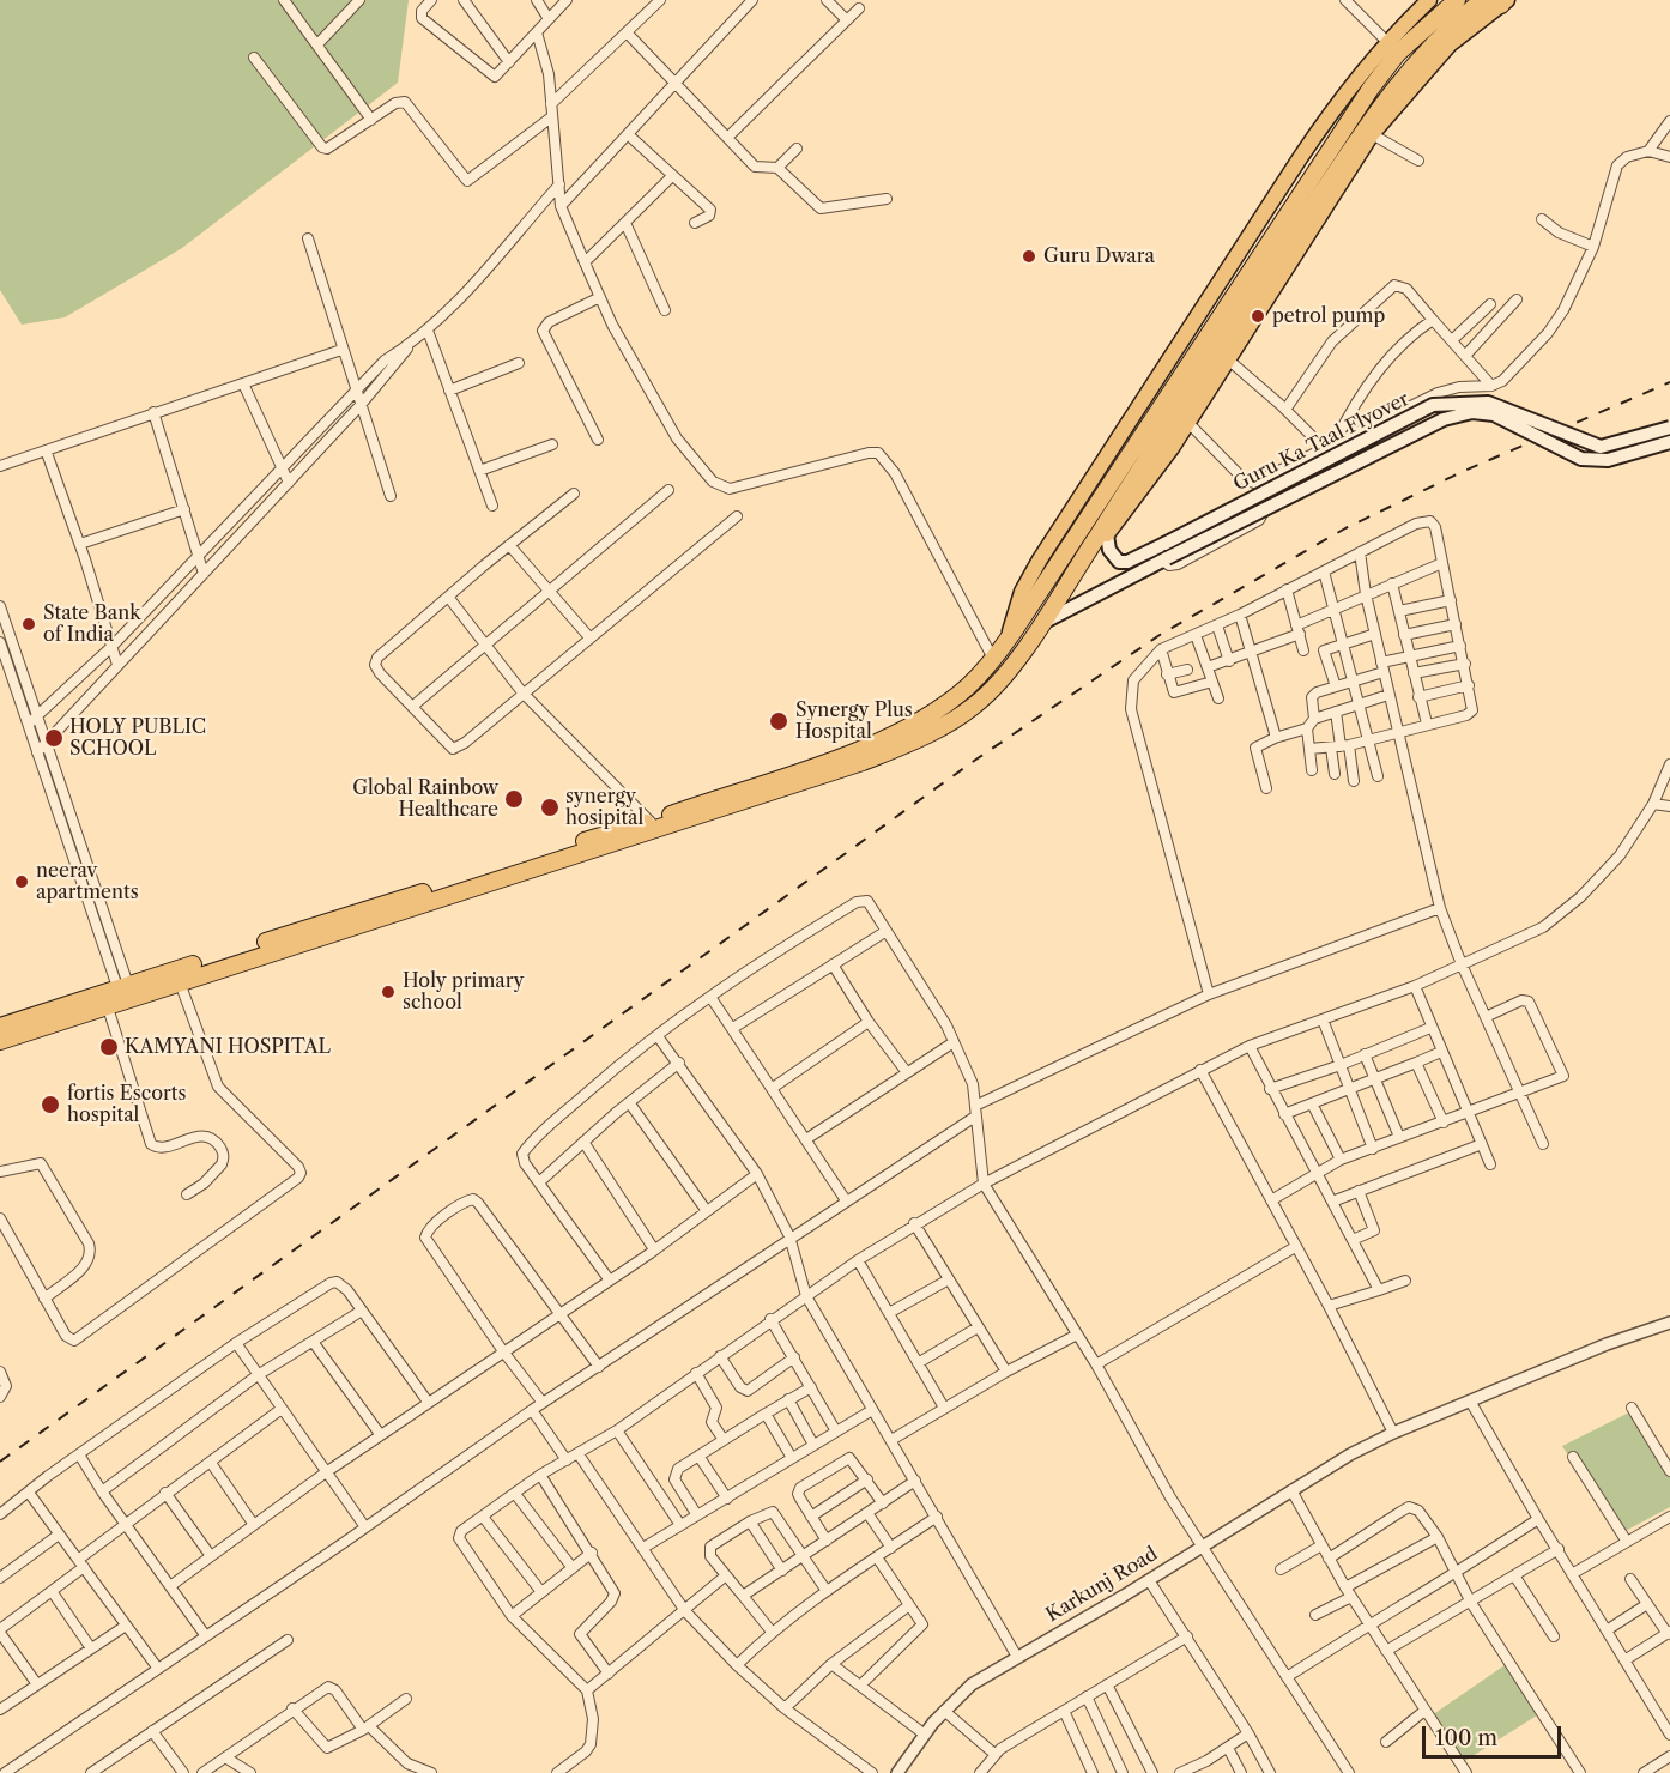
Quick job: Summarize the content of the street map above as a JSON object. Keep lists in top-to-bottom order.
{
  "streets": {
    "main road": ["Guru Ka Taal Flyover"],
    "street": ["Karkunj Road"]
  },
  "places": [
    "Guru Dwara",
    "petrol pump",
    "State Bank of India",
    "Synergy Plus Hospital",
    "HOLY PUBLIC SCHOOL",
    "Global Rainbow Healthcare",
    "synergy hosipital",
    "neerav apartments",
    "Holy primary school",
    "KAMYANI HOSPITAL",
    "fortis Escorts hospital"
  ],
  "scale_bar": "100 m"
}
